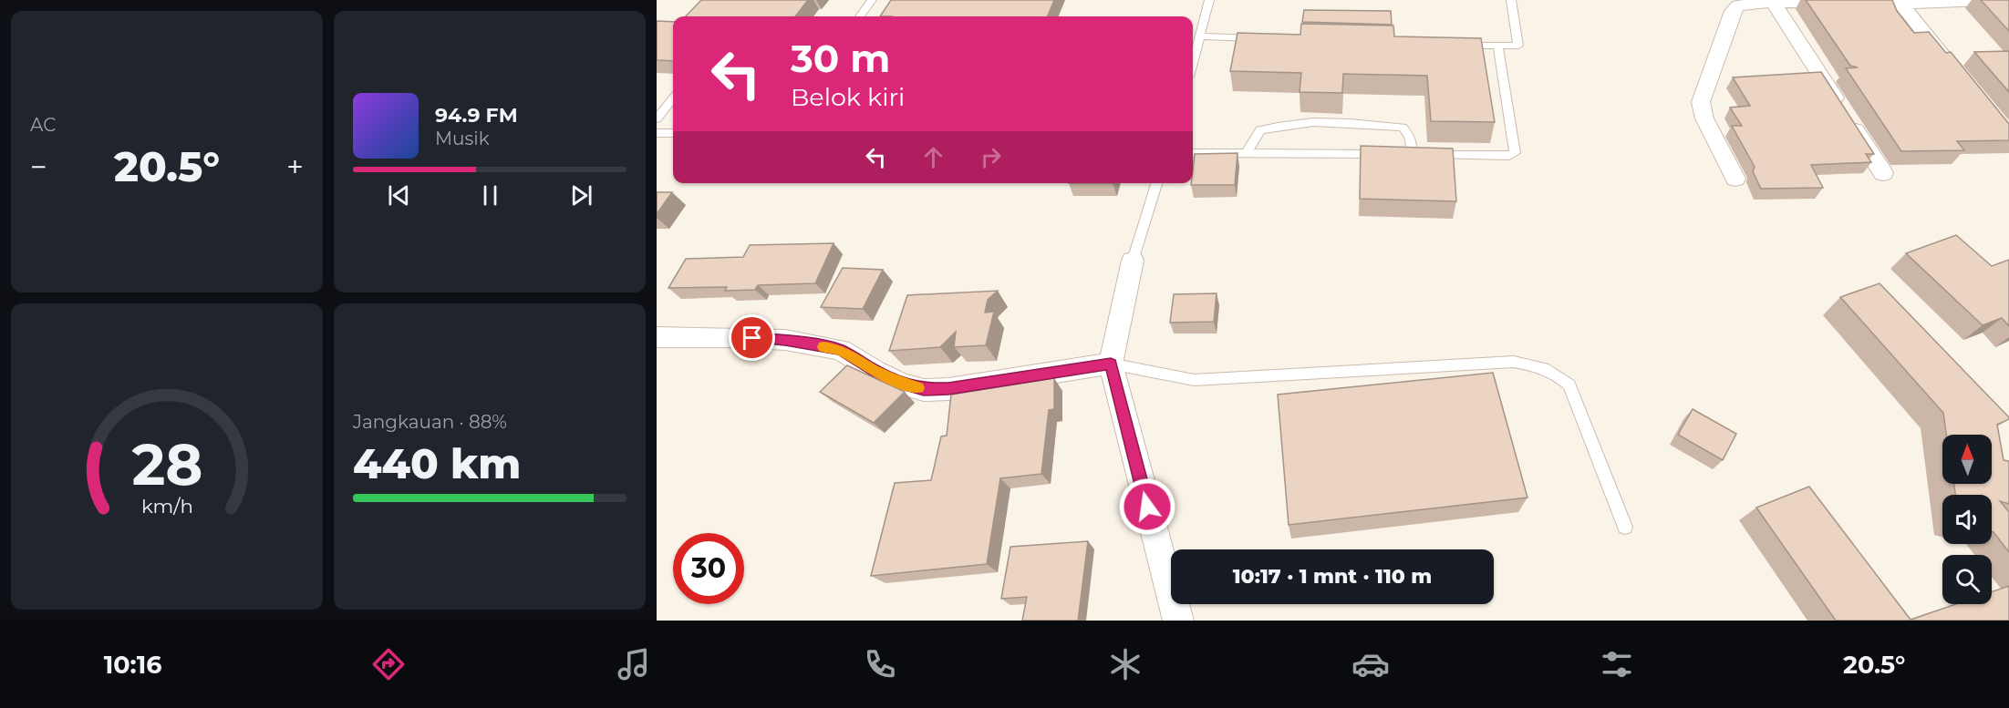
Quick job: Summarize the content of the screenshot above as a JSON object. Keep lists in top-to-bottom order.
{
  "north": "top",
  "page": {
    "tile": [
      "AC",
      ["Jangkauan · 88%", "440 km"]
    ],
    "turn": ["30 m", "Belok kiri"],
    "song": ["94.9 FM", "Musik"],
    "heat": ["−", "20.5°", "+"],
    "limit": "30",
    "trip": "10:17 · 1 mnt · 110 m",
    "tabs": ["10:16", "20.5°"],
    "gauge": ["28", "km/h"]
  }
}
